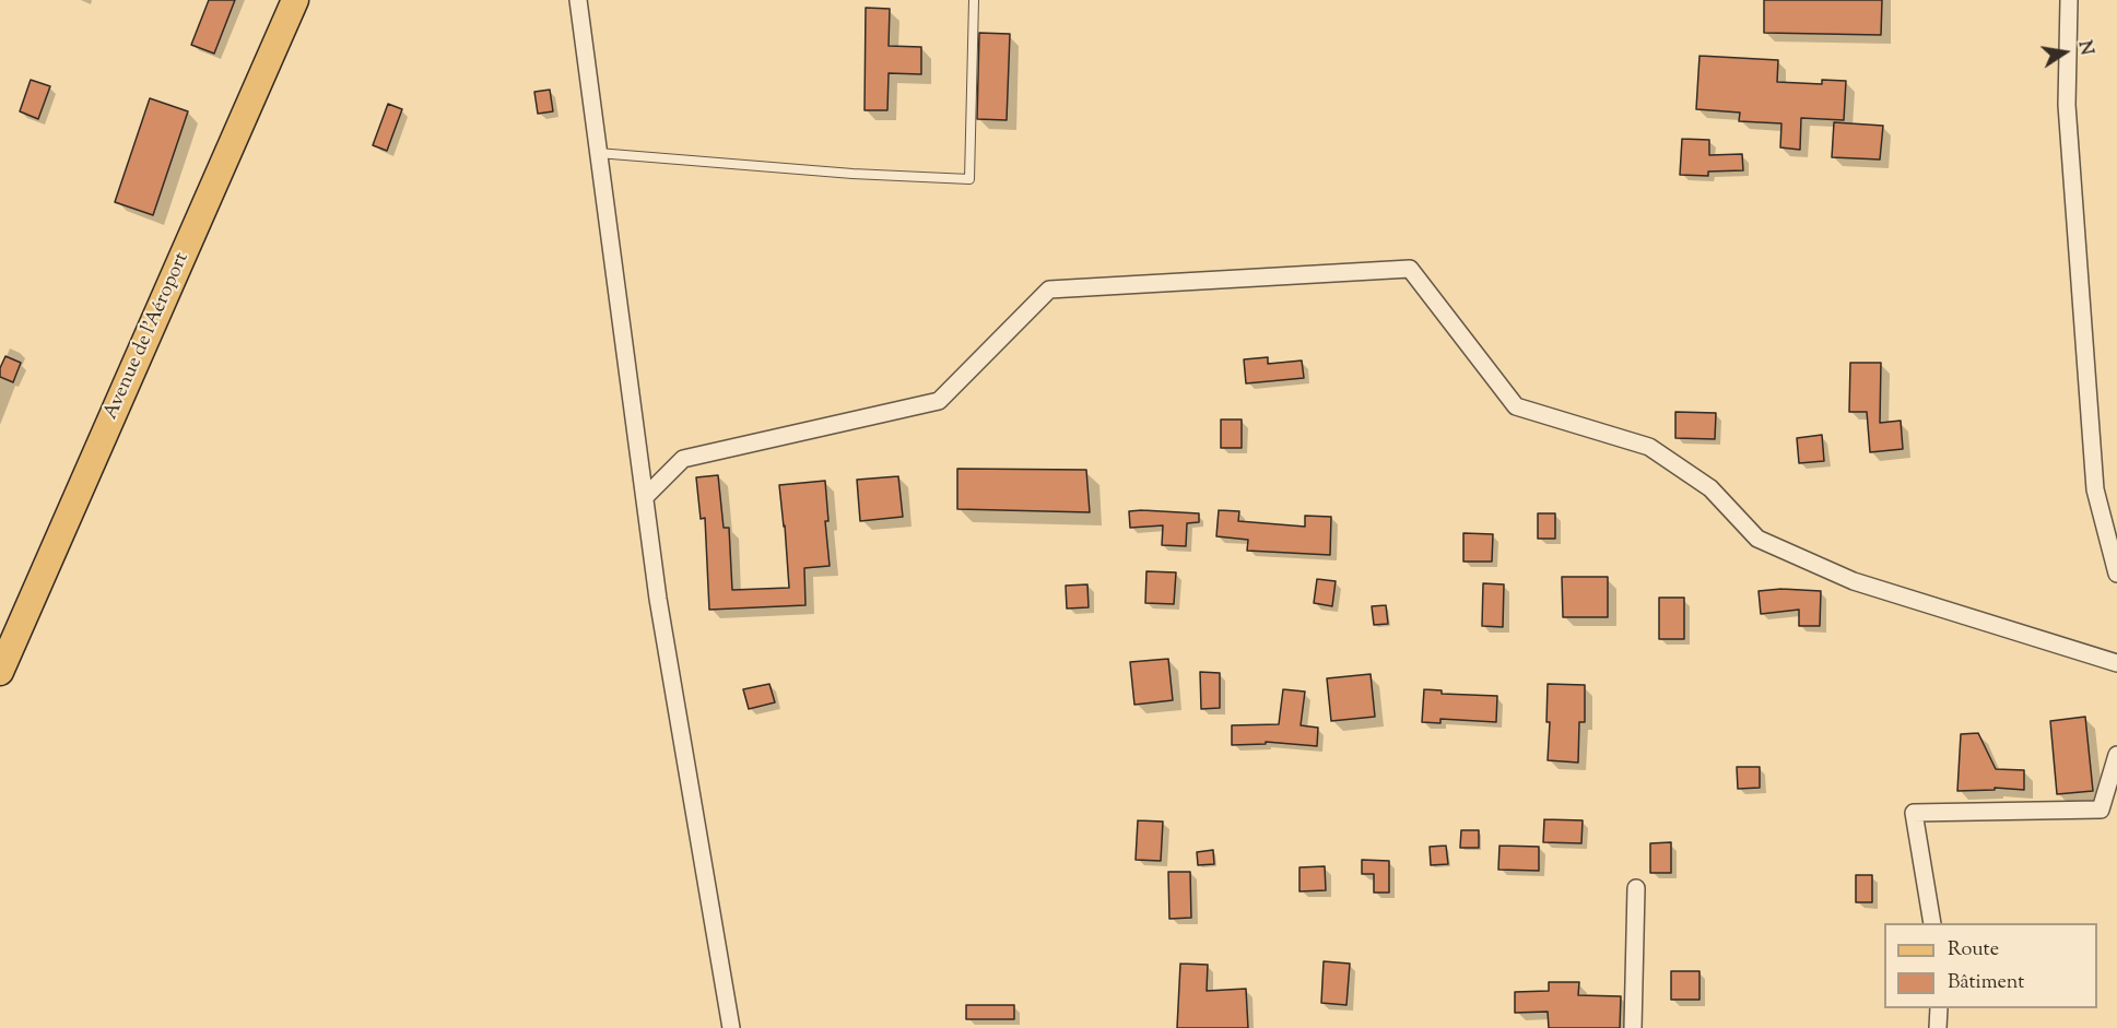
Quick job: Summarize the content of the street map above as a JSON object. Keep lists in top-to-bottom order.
{
  "streets": {
    "main road": ["Avenue de l'Aéroport"]
  },
  "legend": ["Route", "Bâtiment"],
  "north": "right"
}
